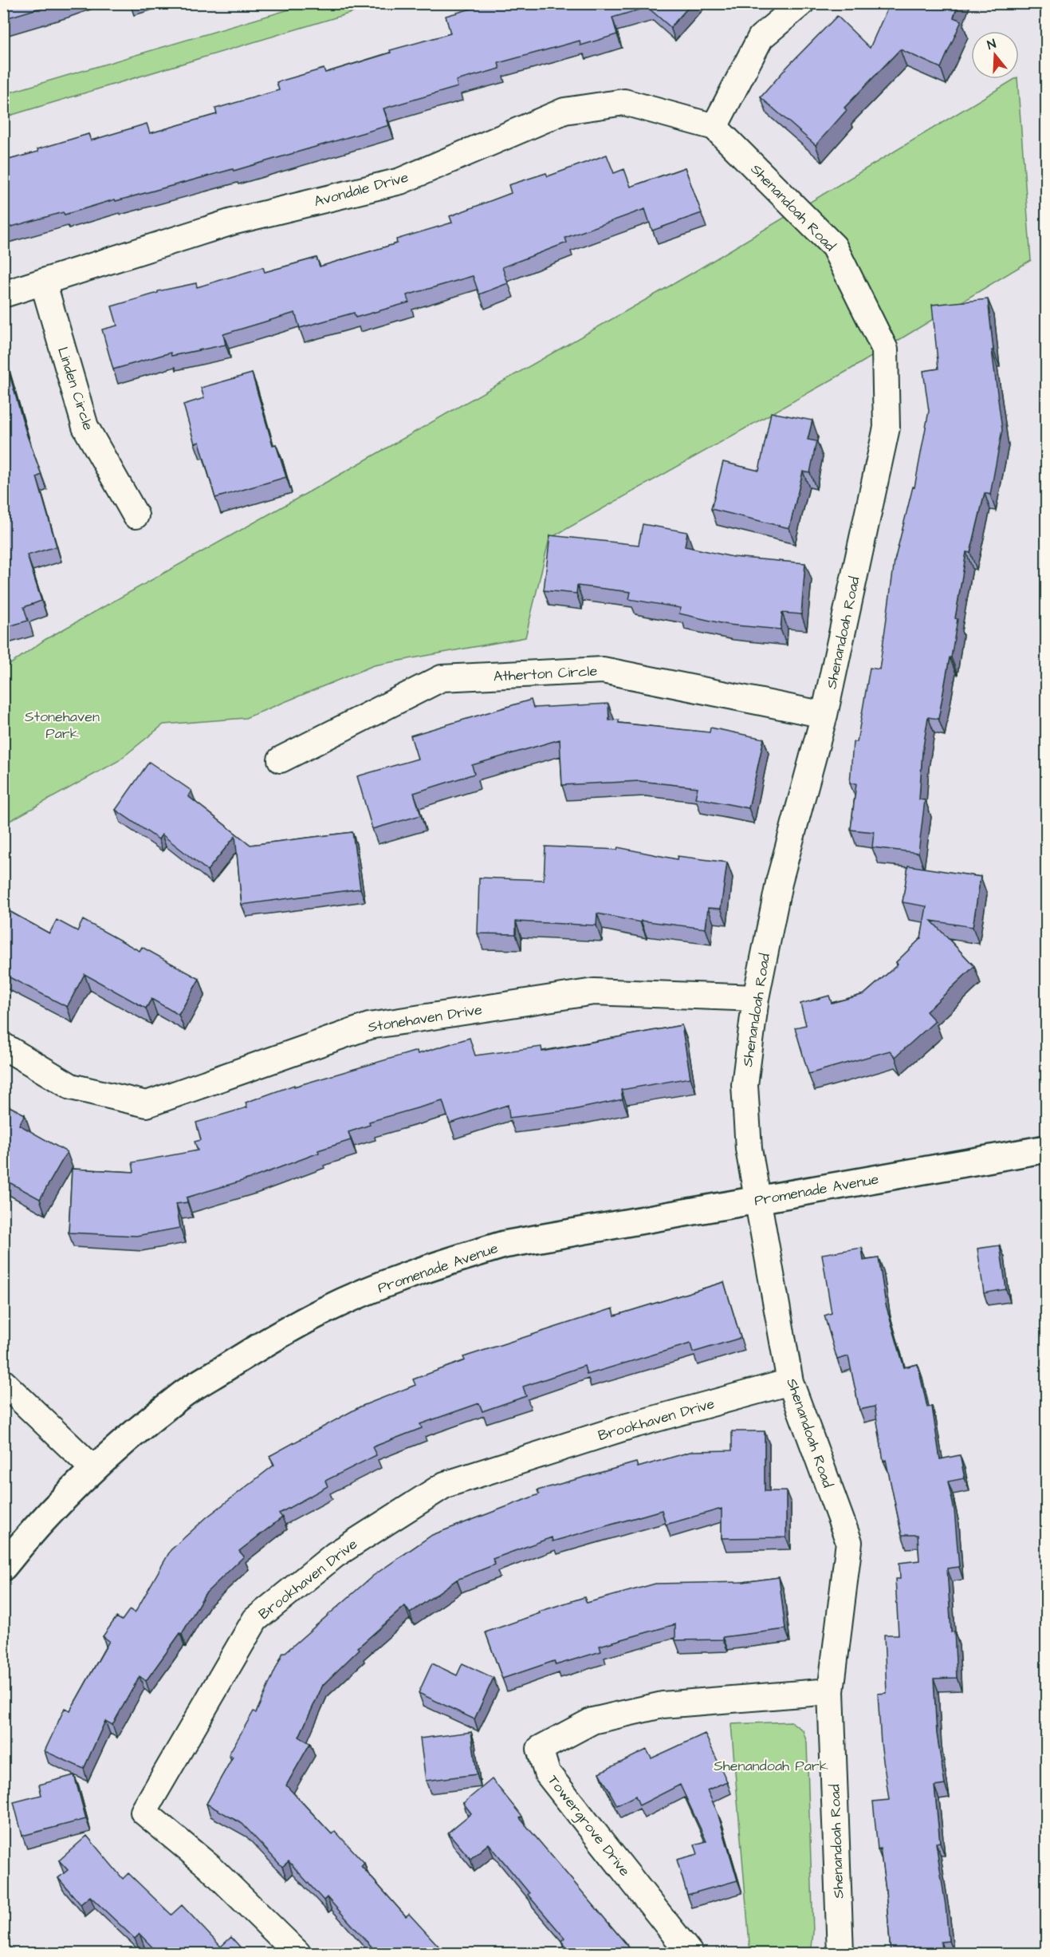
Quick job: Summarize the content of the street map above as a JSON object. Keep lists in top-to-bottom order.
{
  "streets": {
    "main road": ["Promenade Avenue"],
    "street": [
      "Avondale Drive",
      "Shenandoah Road",
      "Linden Circle",
      "Atherton Circle",
      "Stonehaven Drive",
      "Brookhaven Drive",
      "Towergrove Drive"
    ]
  },
  "crossings": [
    ["Avondale Drive", "Shenandoah Road"],
    ["Avondale Drive", "Linden Circle"],
    ["Shenandoah Road", "Atherton Circle"],
    ["Shenandoah Road", "Stonehaven Drive"],
    ["Shenandoah Road", "Promenade Avenue"],
    ["Shenandoah Road", "Brookhaven Drive"],
    ["Shenandoah Road", "Towergrove Drive"]
  ],
  "parks": ["Stonehaven Park", "Shenandoah Park"],
  "north": "top"
}
